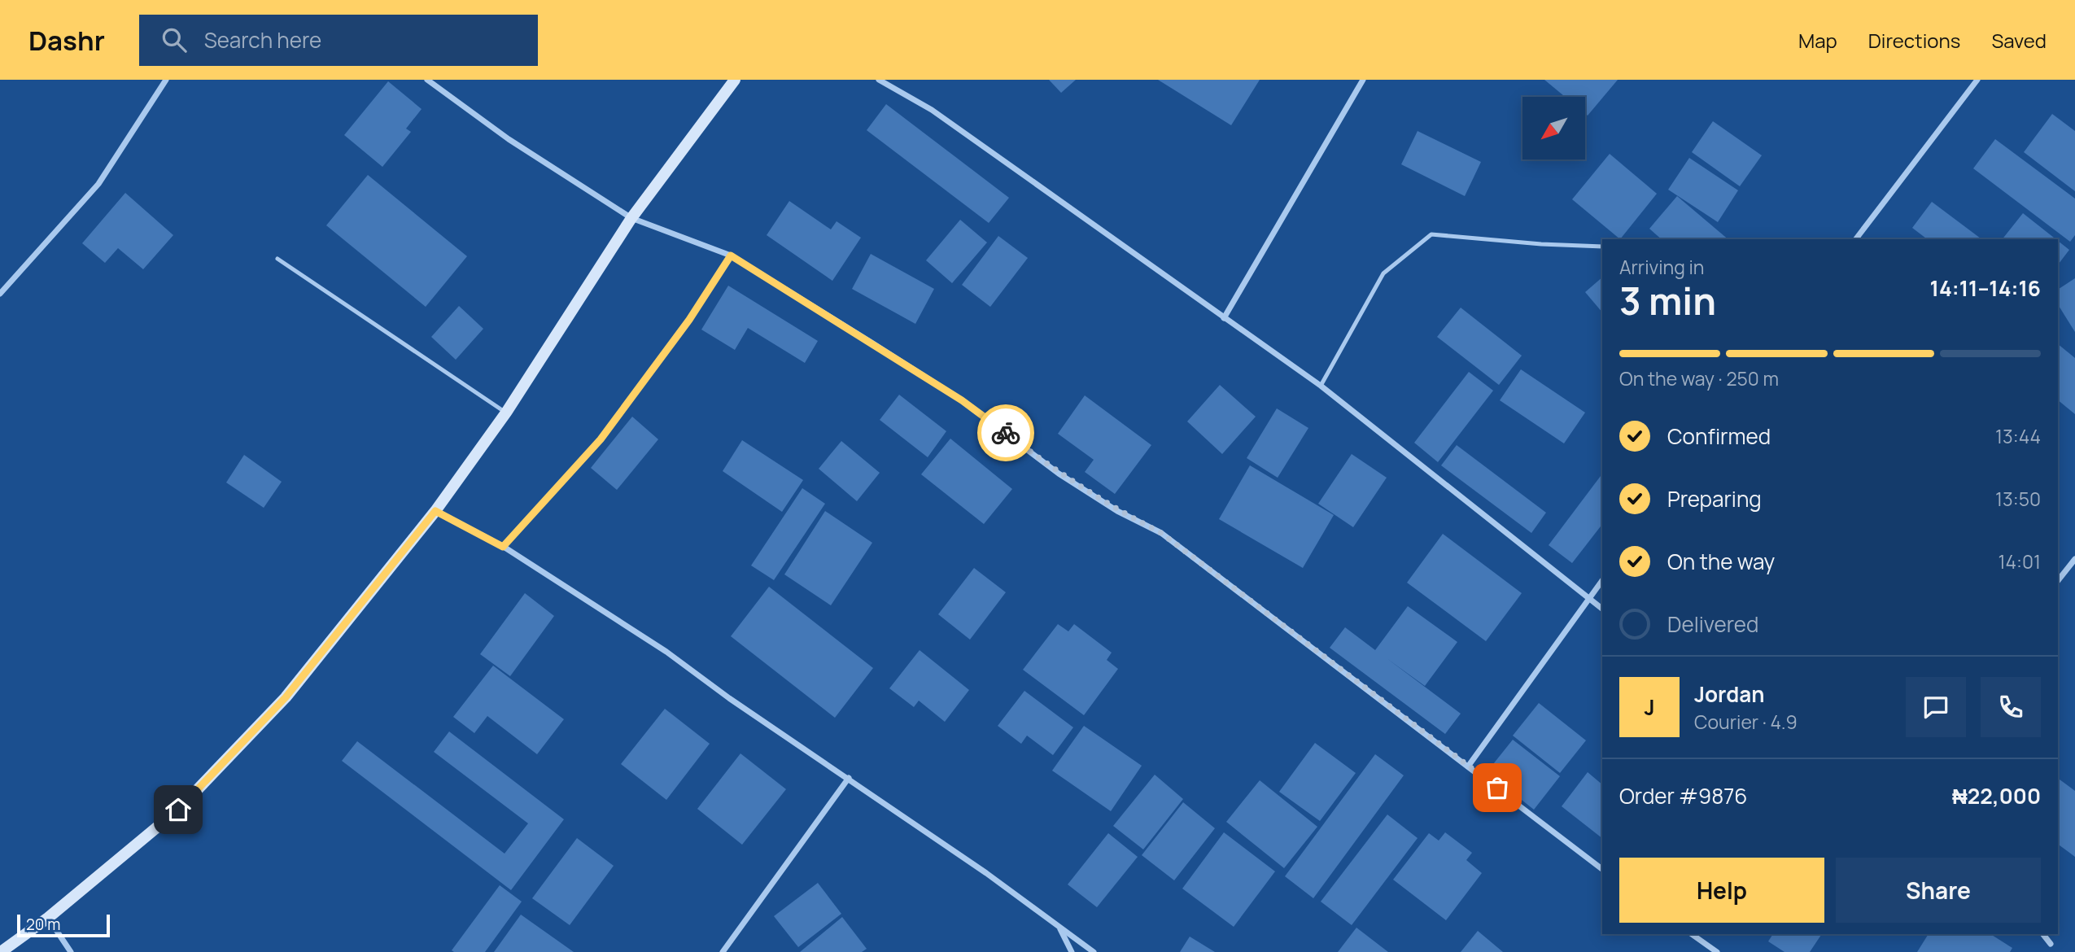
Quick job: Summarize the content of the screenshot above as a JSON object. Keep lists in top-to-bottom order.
{
  "scale_bar": "20 m",
  "north": "bottom left",
  "page": {
    "header": "Dashr",
    "search": "Search here",
    "nav": ["Map", "Directions", "Saved"],
    "heading": ["3 min", "Arriving in", "14:11–14:16"],
    "panel": [
      "Jordan",
      "Courier · 4.9",
      "Order #9876",
      "₦22,000"
    ],
    "bar": "On the way · 250 m",
    "list": [
      ["Confirmed", "13:44"],
      ["Preparing", "13:50"],
      ["On the way", "14:01"],
      "Delivered"
    ],
    "round": "J",
    "buttons": ["Help", "Share"],
    "scale": "20 m"
  }
}
